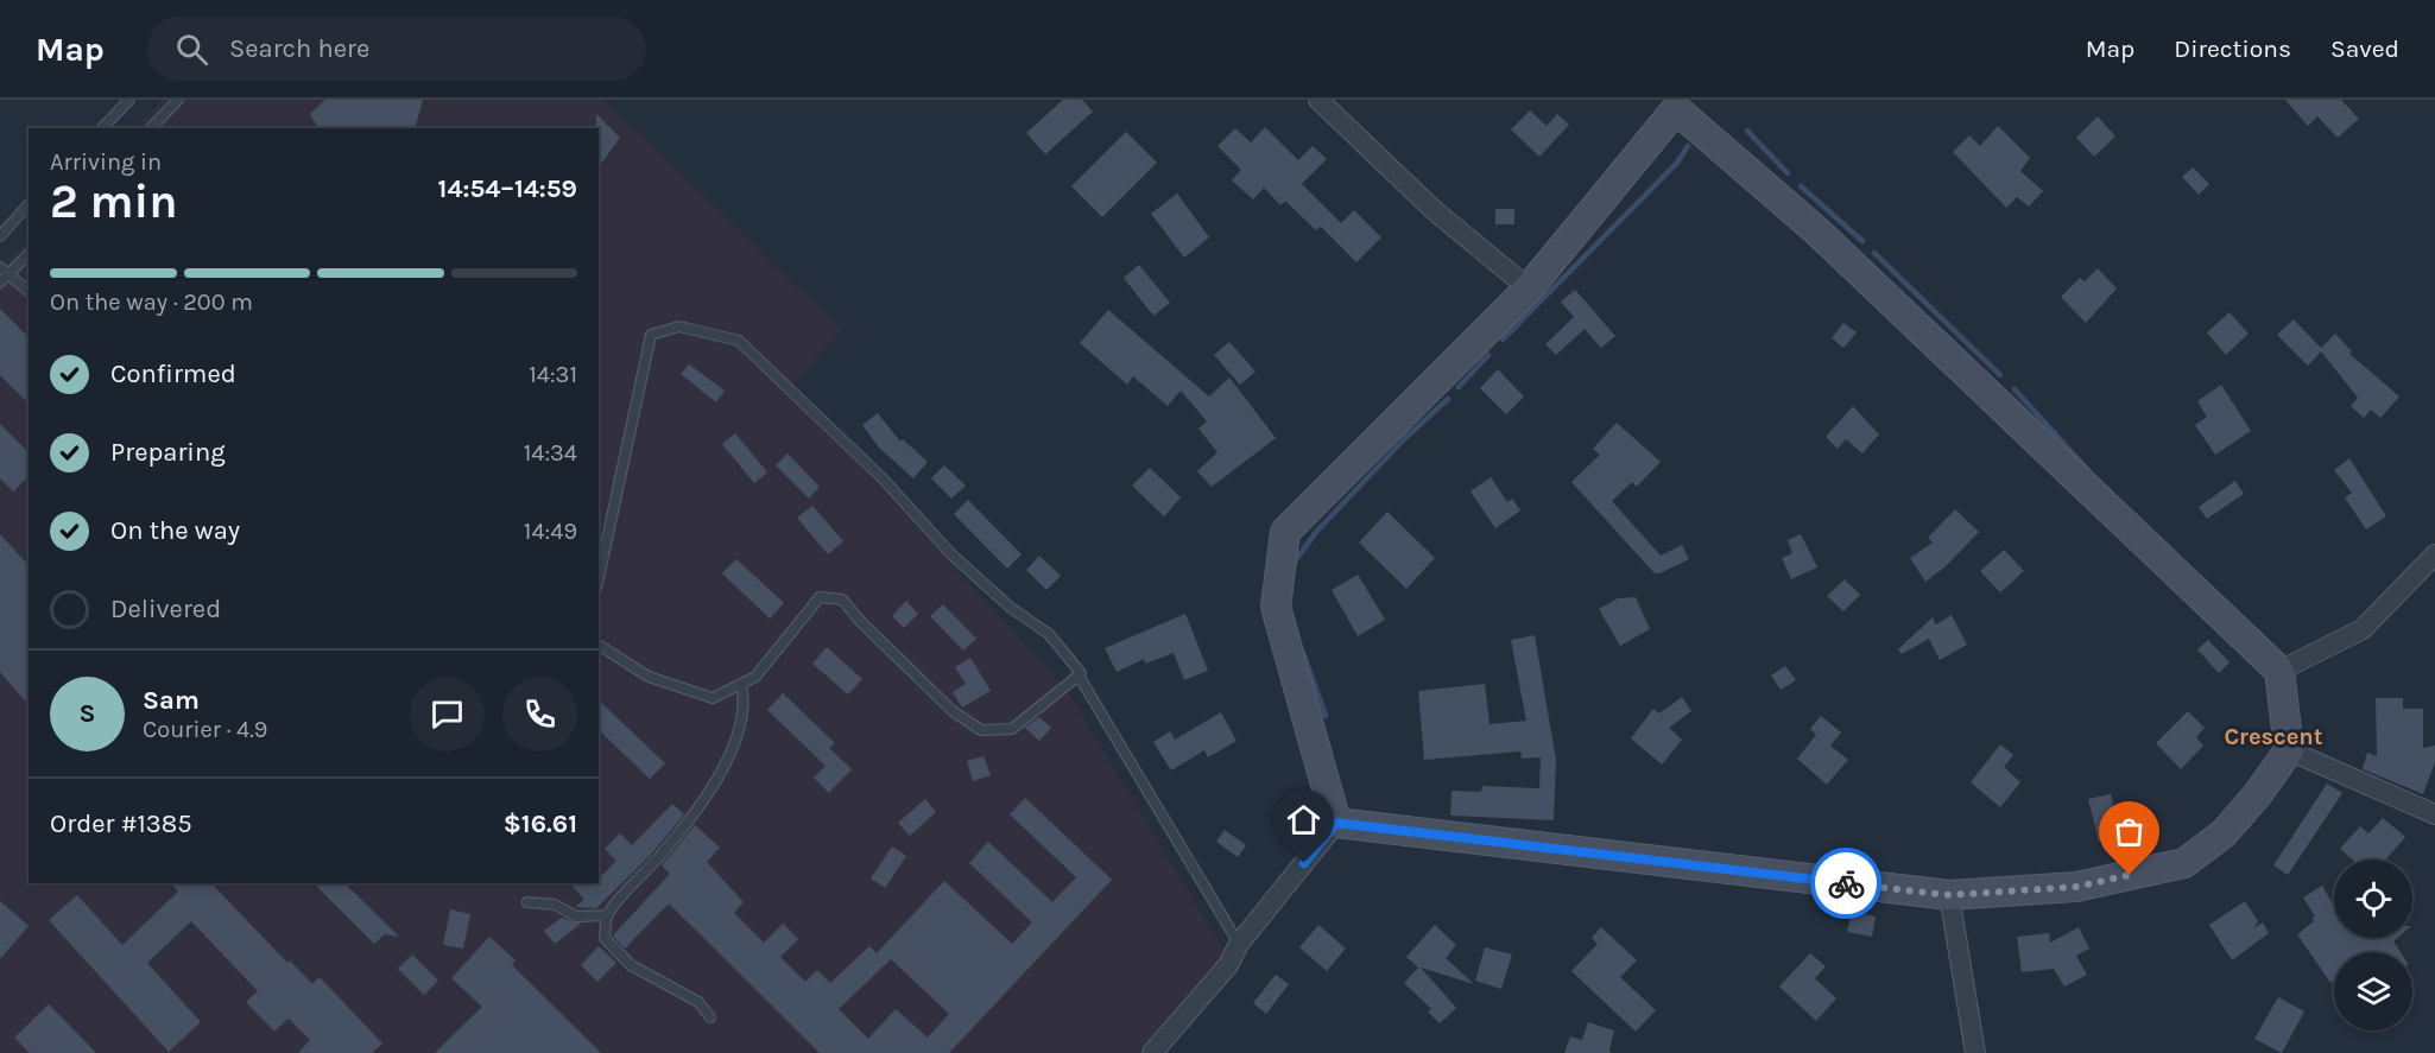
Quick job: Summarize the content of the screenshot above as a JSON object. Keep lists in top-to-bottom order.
{
  "districts": ["Crescent"],
  "page": {
    "header": "Map",
    "search": "Search here",
    "nav": ["Map", "Directions", "Saved"],
    "heading": ["2 min", "Arriving in", "14:54–14:59"],
    "panel": [
      "Sam",
      "Courier · 4.9",
      "Order #1385",
      "$16.61"
    ],
    "bar": "On the way · 200 m",
    "list": [
      ["Confirmed", "14:31"],
      ["Preparing", "14:34"],
      ["On the way", "14:49"],
      "Delivered"
    ],
    "round": "S"
  }
}
